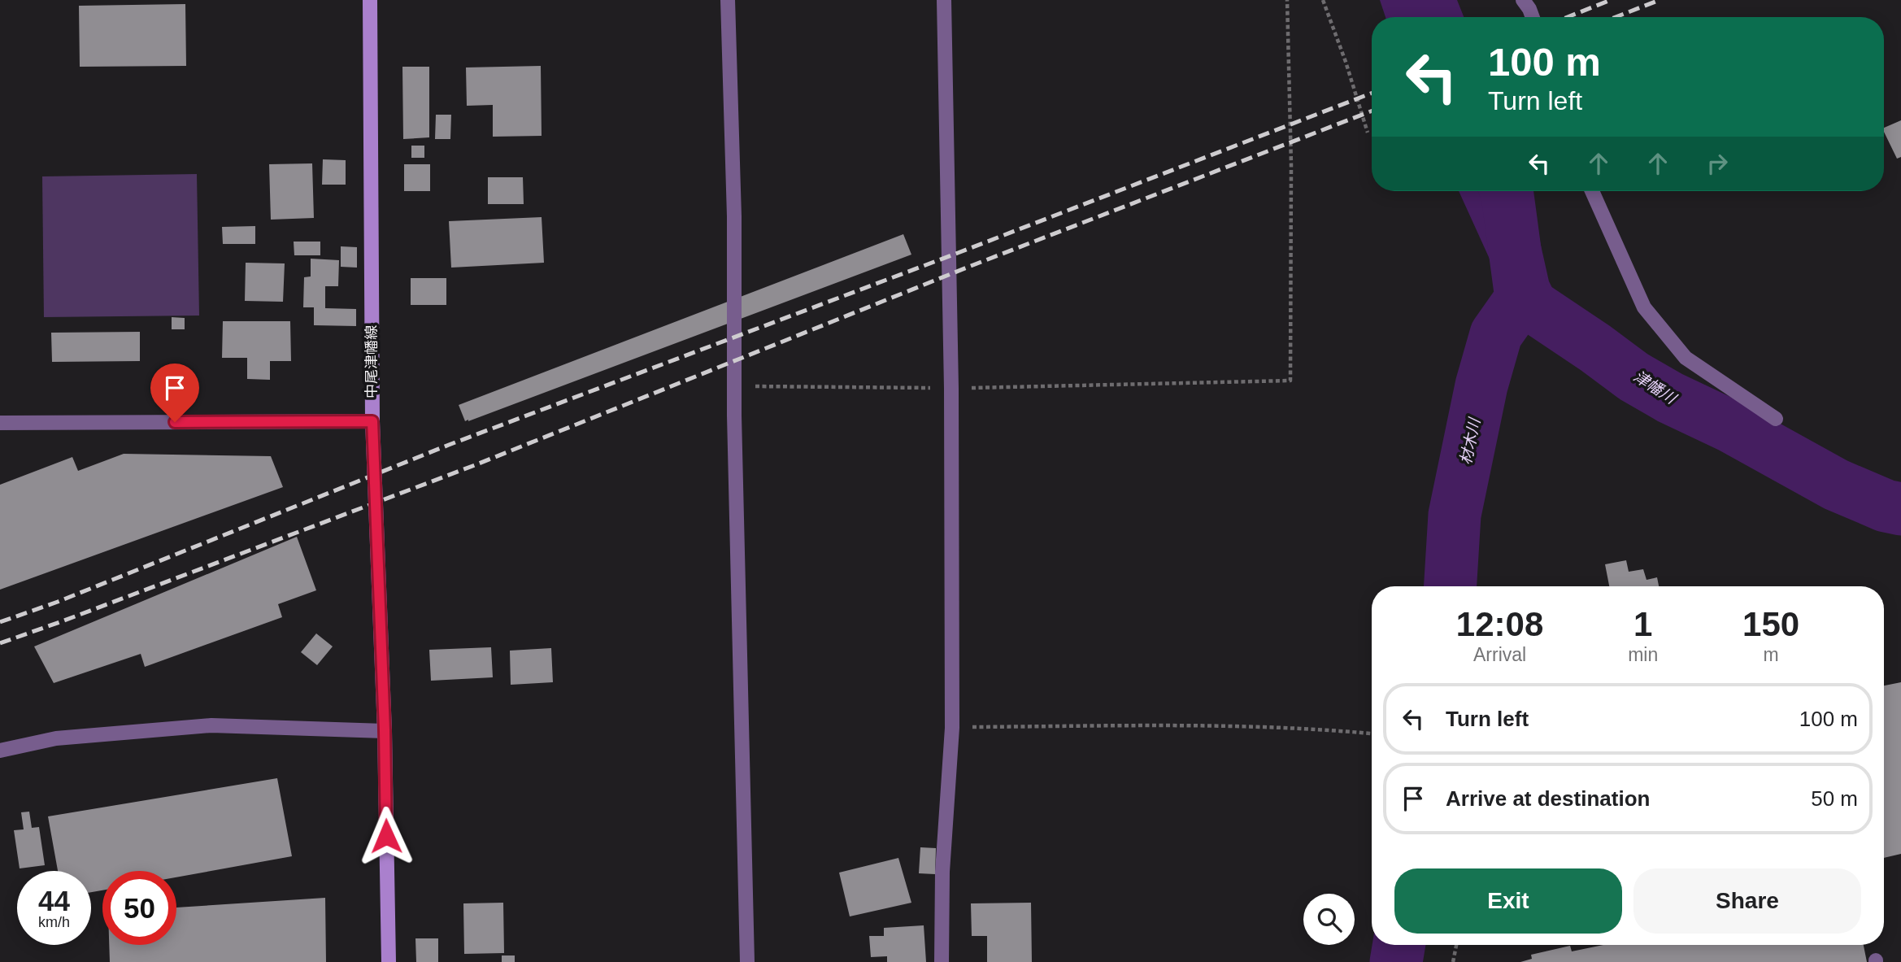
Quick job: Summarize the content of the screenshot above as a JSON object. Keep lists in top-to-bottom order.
{
  "streets": {
    "main road": ["中尾津幡線"]
  },
  "water": ["津幡川", "材木川"],
  "page": {
    "turn": ["100 m", "Turn left"],
    "eta": [
      "12:08",
      "Arrival",
      "1",
      "min",
      "150",
      "m"
    ],
    "list": [
      {
        "name": "Turn left",
        "value": "100 m"
      },
      {
        "name": "Arrive at destination",
        "value": "50 m"
      }
    ],
    "buttons": ["Exit", "Share"],
    "speed": "44 km/h",
    "limit": "50"
  }
}
